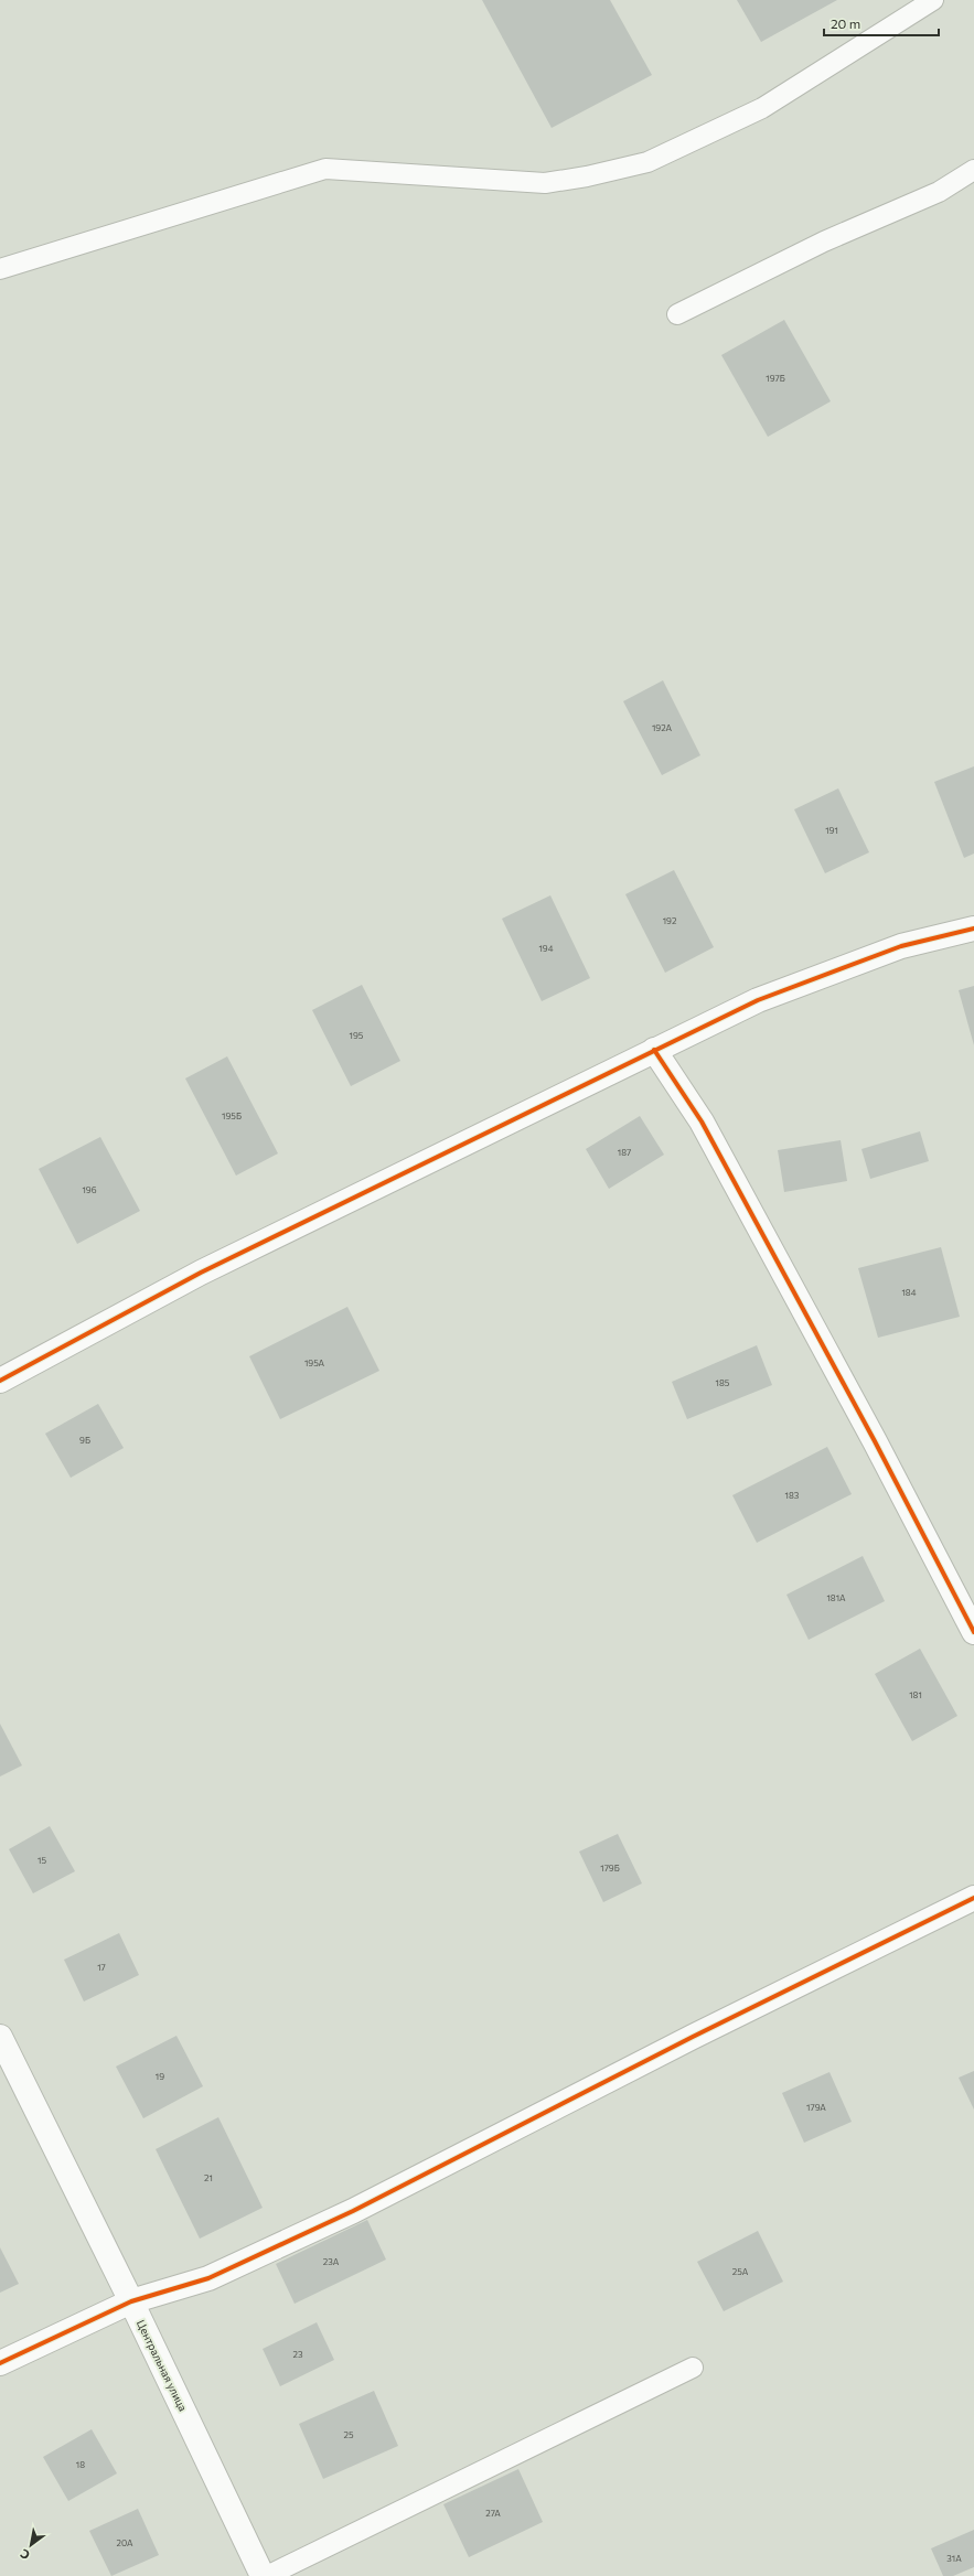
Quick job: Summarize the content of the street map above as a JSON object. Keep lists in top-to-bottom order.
{
  "streets": {
    "street": ["Центральная улица"]
  },
  "house_numbers": [
    "197Б",
    "192А",
    "191",
    "192",
    "194",
    "195",
    "195Б",
    "187",
    "196",
    "184",
    "195А",
    "185",
    "9Б",
    "183",
    "181А",
    "181",
    "15",
    "179Б",
    "17",
    "19",
    "179А",
    "21",
    "23А",
    "25А",
    "23",
    "25",
    "18",
    "27А",
    "20А",
    "31А"
  ],
  "scale_bar": "20 m",
  "north": "bottom left"
}
